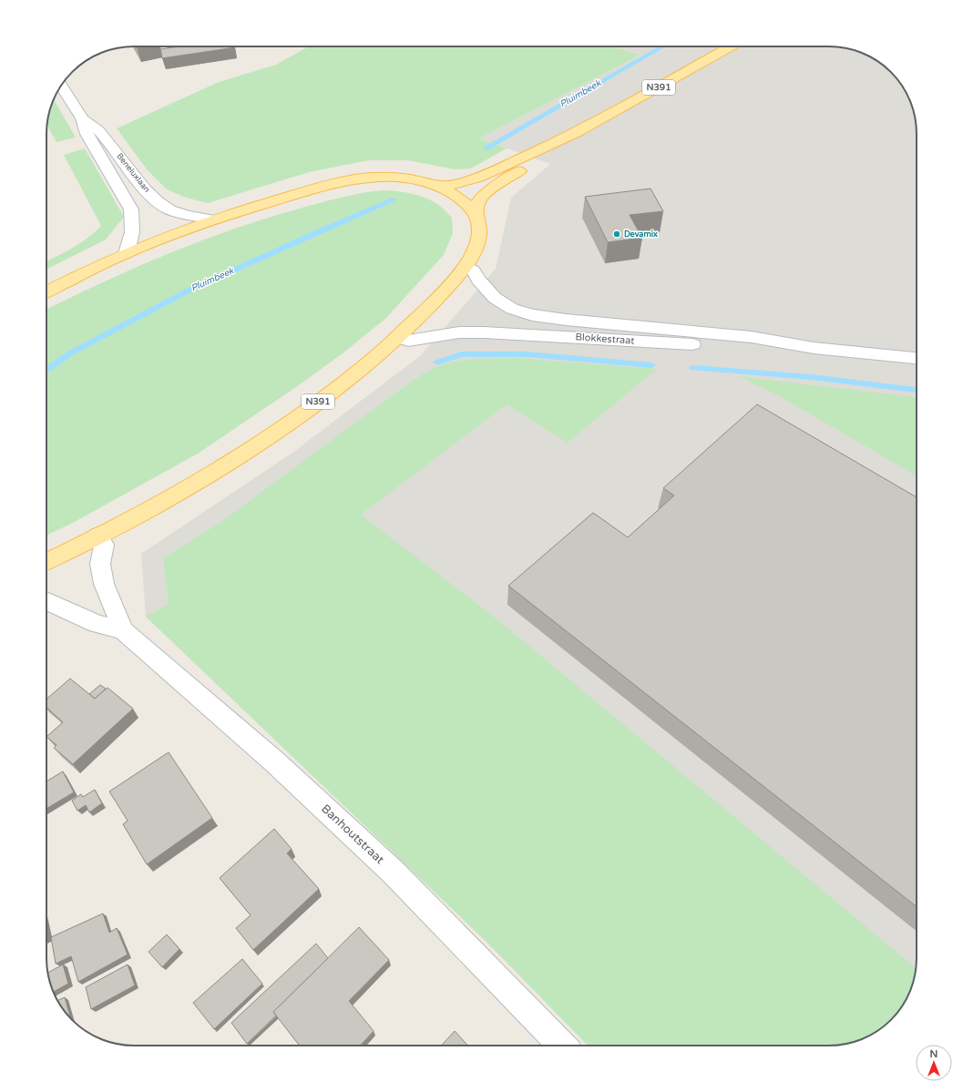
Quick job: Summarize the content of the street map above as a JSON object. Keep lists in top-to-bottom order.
{
  "streets": {
    "main road": ["N391"],
    "street": ["Beneluxlaan", "Blokkestraat", "Banhoutstraat"]
  },
  "crossings": [
    ["N391", "Beneluxlaan"],
    ["N391", "Blokkestraat"],
    ["N391", "Banhoutstraat"]
  ],
  "water": ["Pluimbeek"],
  "places": ["Devamix"],
  "north": "top"
}
